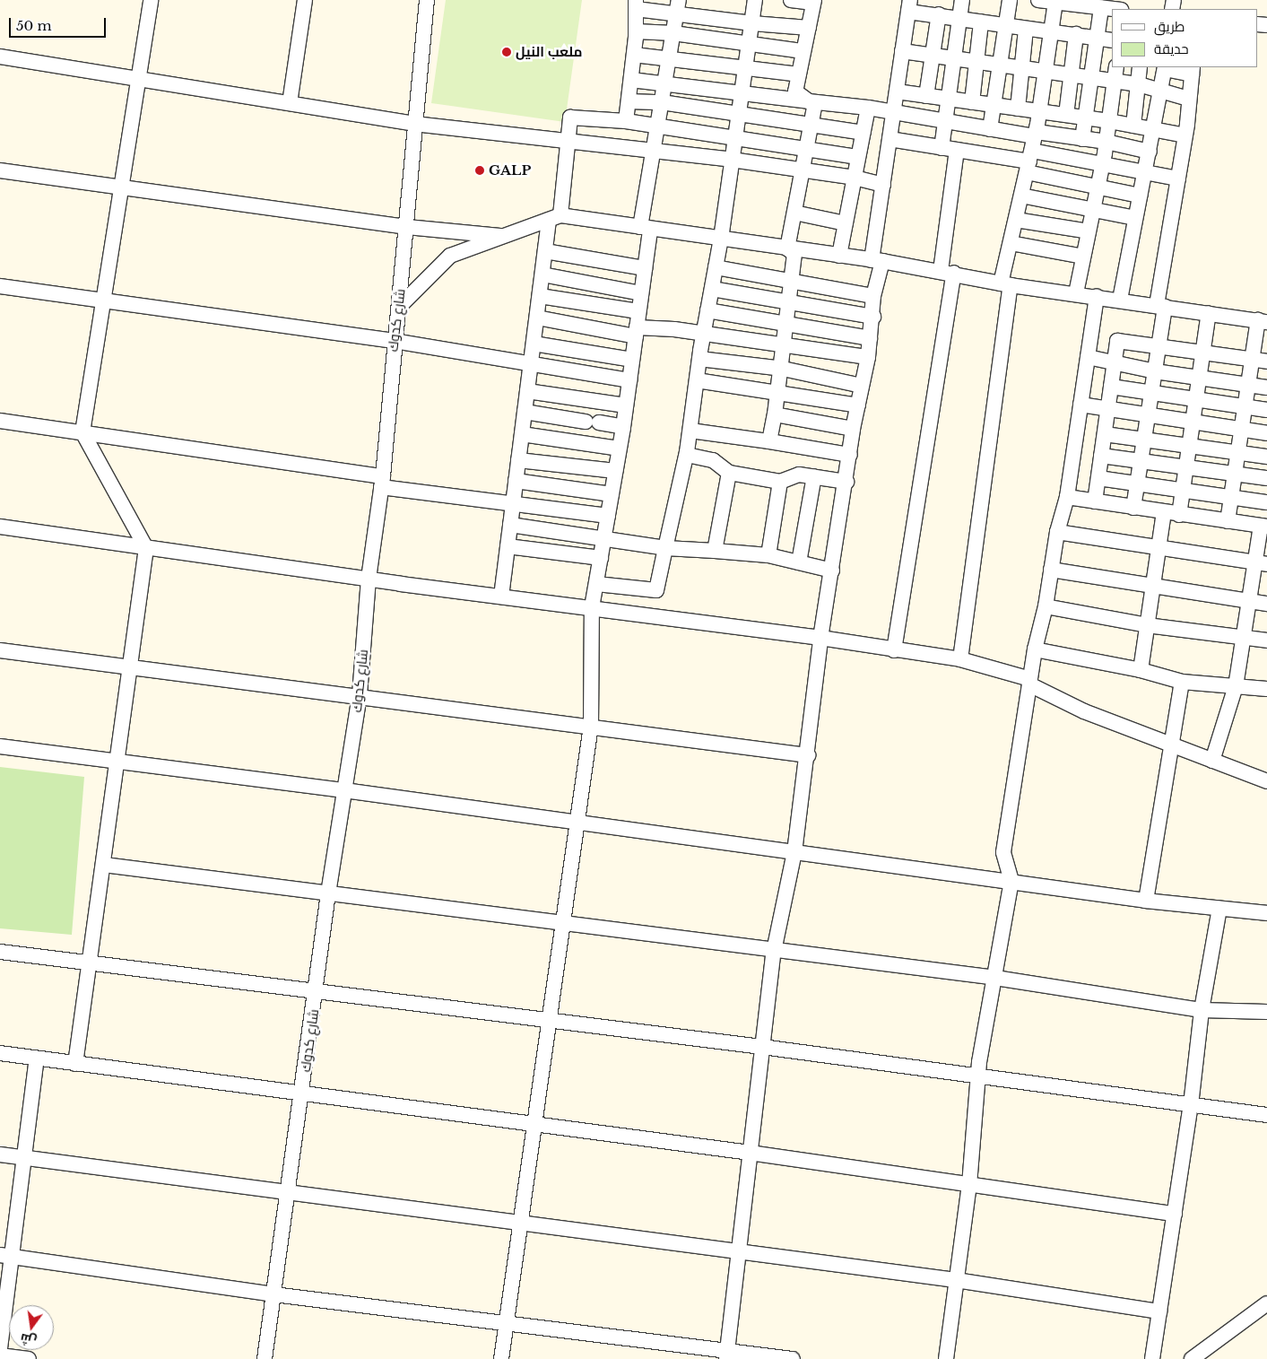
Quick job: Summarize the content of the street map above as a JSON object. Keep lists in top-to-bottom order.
{
  "streets": {
    "street": ["شارع كدوك"]
  },
  "places": ["ملعب النيل", "GALP"],
  "legend": ["طريق", "حديقة"],
  "scale_bar": "50 m",
  "north": "bottom"
}
